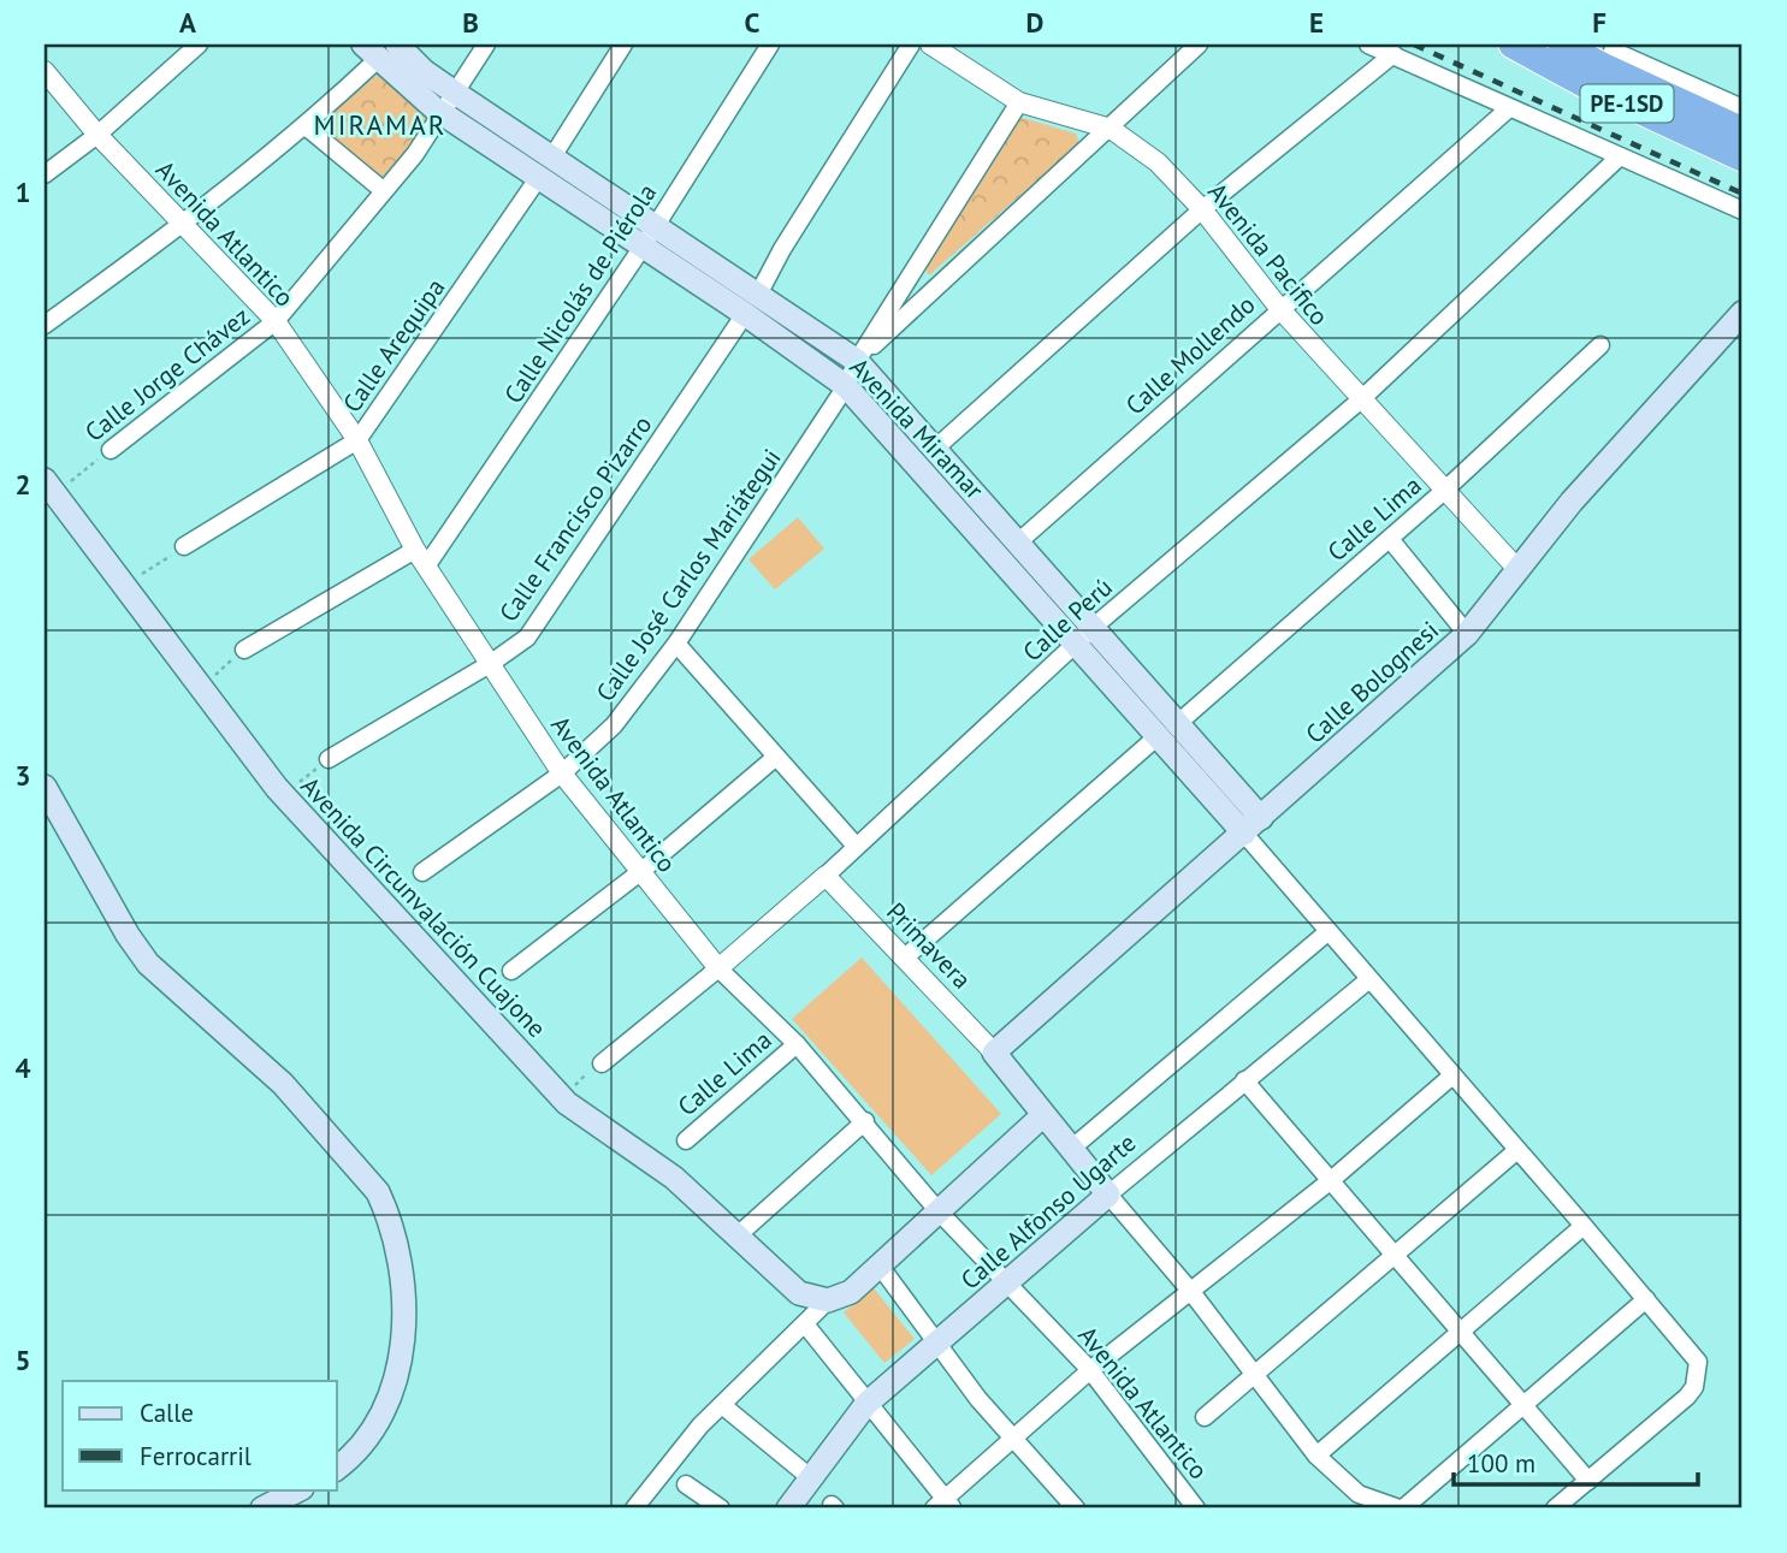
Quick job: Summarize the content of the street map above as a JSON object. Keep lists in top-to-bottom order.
{
  "streets": {
    "highway": ["PE-1SD"],
    "main road": [
      "Avenida Miramar",
      "Calle Bolognesi",
      "Avenida Circunvalación Cuajone",
      "Calle Alfonso Ugarte"
    ],
    "street": [
      "Avenida Atlantico",
      "Avenida Pacifico",
      "Calle Nicolás de Piérola",
      "Calle Arequipa",
      "Calle Mollendo",
      "Calle Jorge Chávez",
      "Calle Francisco Pizarro",
      "Calle Lima",
      "Calle José Carlos Mariátegui",
      "Calle Perú",
      "Primavera"
    ]
  },
  "crossings": [
    ["Avenida Atlantico", "Calle Nicolás de Piérola"],
    ["Avenida Atlantico", "Calle Arequipa"],
    ["Avenida Atlantico", "Calle Jorge Chávez"],
    ["Avenida Atlantico", "Calle Francisco Pizarro"],
    ["Avenida Atlantico", "Calle Lima"],
    ["Avenida Atlantico", "Calle José Carlos Mariátegui"],
    ["Avenida Atlantico", "Calle Perú"],
    ["Avenida Atlantico", "Calle Alfonso Ugarte"],
    ["Avenida Pacifico", "Calle Mollendo"],
    ["Avenida Pacifico", "Calle Lima"],
    ["Avenida Pacifico", "Calle José Carlos Mariátegui"],
    ["Avenida Pacifico", "Calle Perú"],
    ["Avenida Pacifico", "Calle Bolognesi"],
    ["Calle Nicolás de Piérola", "Avenida Miramar"],
    ["Calle Arequipa", "Avenida Miramar"],
    ["Calle Mollendo", "Avenida Miramar"],
    ["Calle Jorge Chávez", "Avenida Miramar"],
    ["Calle Jorge Chávez", "Avenida Circunvalación Cuajone"],
    ["Avenida Miramar", "Calle Francisco Pizarro"],
    ["Avenida Miramar", "Calle Lima"],
    ["Avenida Miramar", "Calle José Carlos Mariátegui"],
    ["Avenida Miramar", "Calle Perú"],
    ["Avenida Miramar", "Calle Bolognesi"],
    ["Calle Perú", "Primavera"],
    ["Calle Bolognesi", "Primavera"]
  ],
  "districts": ["MIRAMAR"],
  "legend": ["Calle", "Ferrocarril"],
  "scale_bar": "100 m",
  "grid": {
    "columns": [
      "A",
      "B",
      "C",
      "D",
      "E",
      "F"
    ],
    "rows": [
      "1",
      "2",
      "3",
      "4",
      "5"
    ]
  }
}
